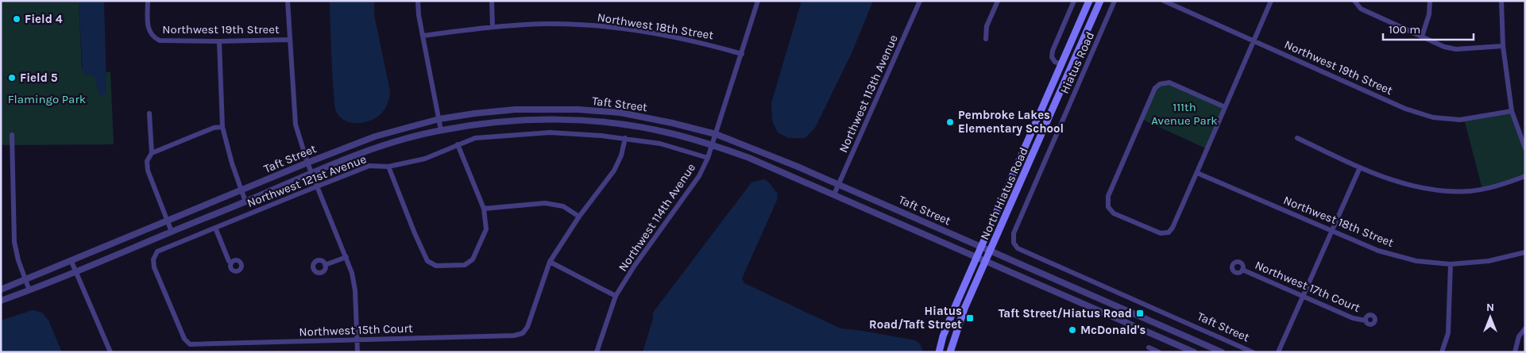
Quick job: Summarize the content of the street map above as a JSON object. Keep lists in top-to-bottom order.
{
  "streets": {
    "main road": ["North Hiatus Road"],
    "street": [
      "Northwest 18th Street",
      "Northwest 19th Street",
      "Hiatus Road",
      "Northwest 113th Avenue",
      "Taft Street",
      "Northwest 121st Avenue",
      "Northwest 114th Avenue",
      "Northwest 17th Court",
      "Northwest 15th Court"
    ]
  },
  "crossings": [
    ["Northwest 18th Street", "Northwest 114th Avenue"],
    ["Hiatus Road", "Taft Street"],
    ["Northwest 113th Avenue", "Taft Street"],
    ["Taft Street", "North Hiatus Road"],
    ["Taft Street", "Northwest 114th Avenue"],
    ["Northwest 121st Avenue", "Northwest 114th Avenue"],
    ["Northwest 121st Avenue", "Northwest 15th Court"]
  ],
  "parks": ["Flamingo Park", "111th Avenue Park"],
  "places": {
    "other": [
      "Field 4",
      "Field 5",
      "Pembroke Lakes Elementary School",
      "McDonald's"
    ],
    "transit": ["Taft Street/Hiatus Road", "Hiatus Road/Taft Street"]
  },
  "scale_bar": "100 m",
  "north": "top"
}
